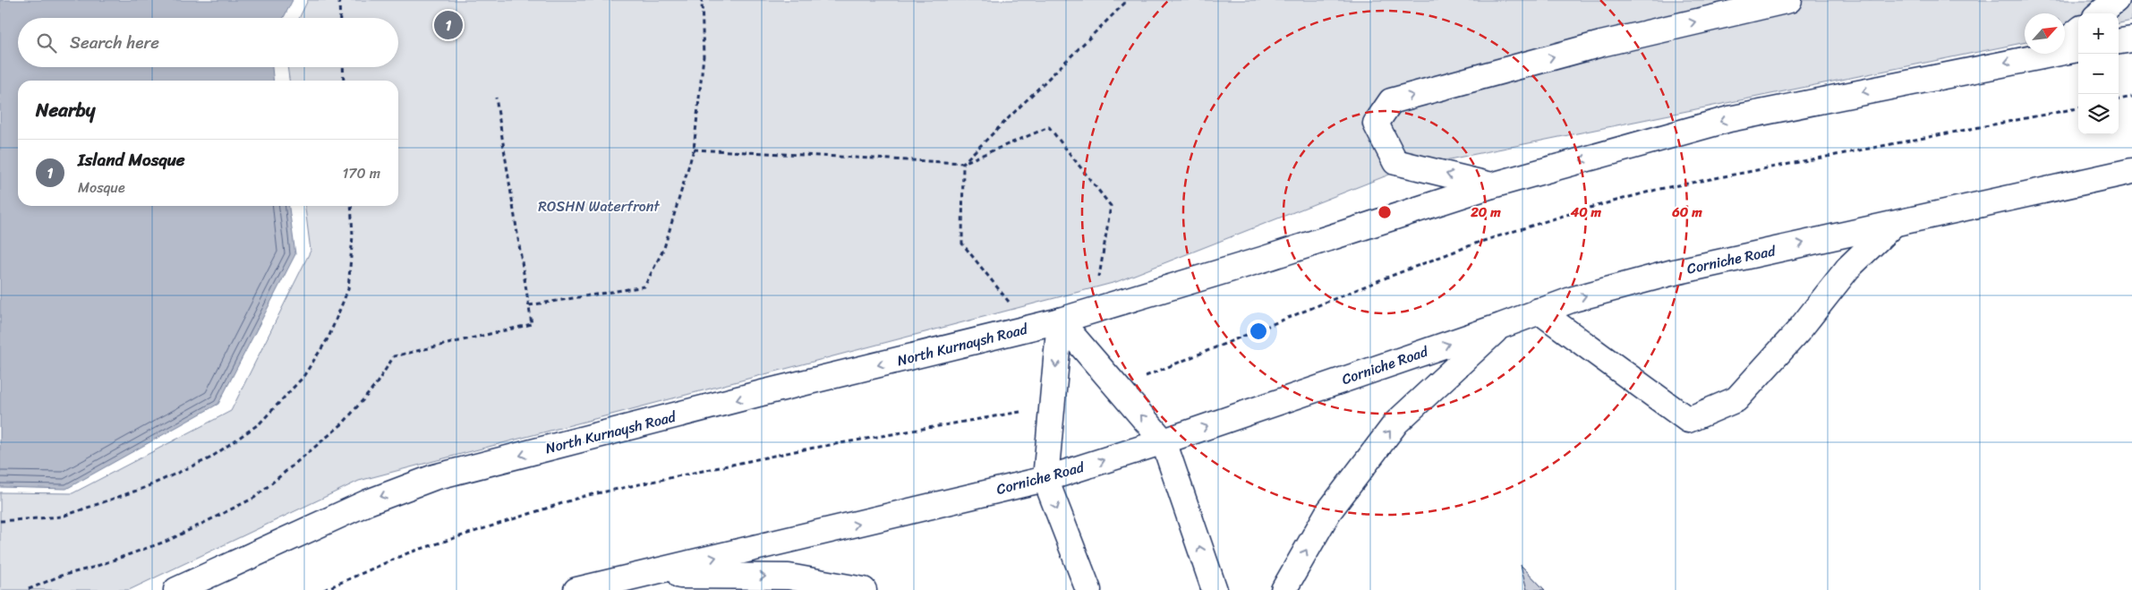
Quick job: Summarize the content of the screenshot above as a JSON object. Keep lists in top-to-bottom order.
{
  "streets": {
    "main road": ["Corniche Road", "North Kurnaysh Road"]
  },
  "parks": ["ROSHN Waterfront"],
  "north": "top right",
  "page": {
    "pins": "1",
    "map_buttons": ["+", "−"],
    "search": "Search here",
    "heading": "Nearby",
    "list": [
      {
        "mark": "1",
        "name": "Island Mosque",
        "note": "Mosque",
        "value": "170 m"
      }
    ]
  },
  "rings": ["20 m", "40 m", "60 m"]
}
